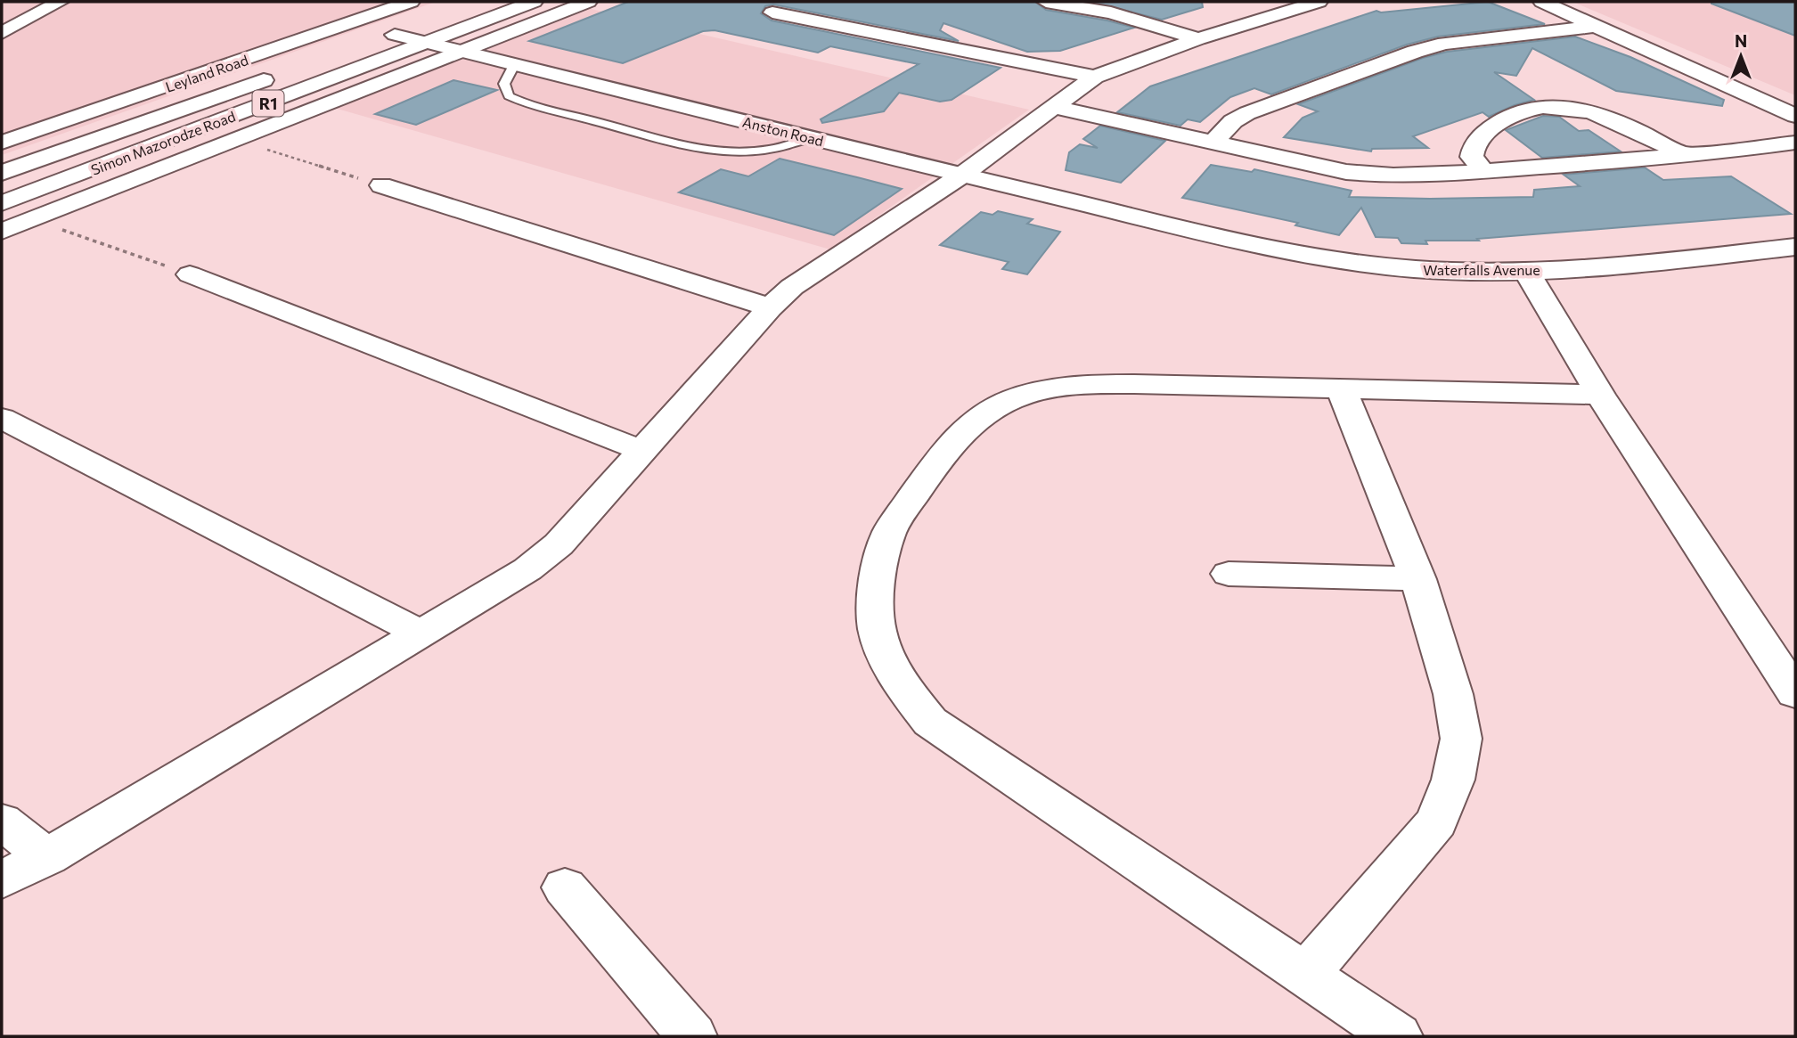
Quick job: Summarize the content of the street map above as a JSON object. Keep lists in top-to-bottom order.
{
  "streets": {
    "main road": [
      "Leyland Road",
      "R1",
      "Anston Road",
      "Simon Mazorodze Road",
      "Waterfalls Avenue"
    ]
  },
  "crossings": [
    ["Leyland Road", "Anston Road"],
    ["Anston Road", "Simon Mazorodze Road"],
    ["Anston Road", "Waterfalls Avenue"]
  ],
  "north": "top"
}
